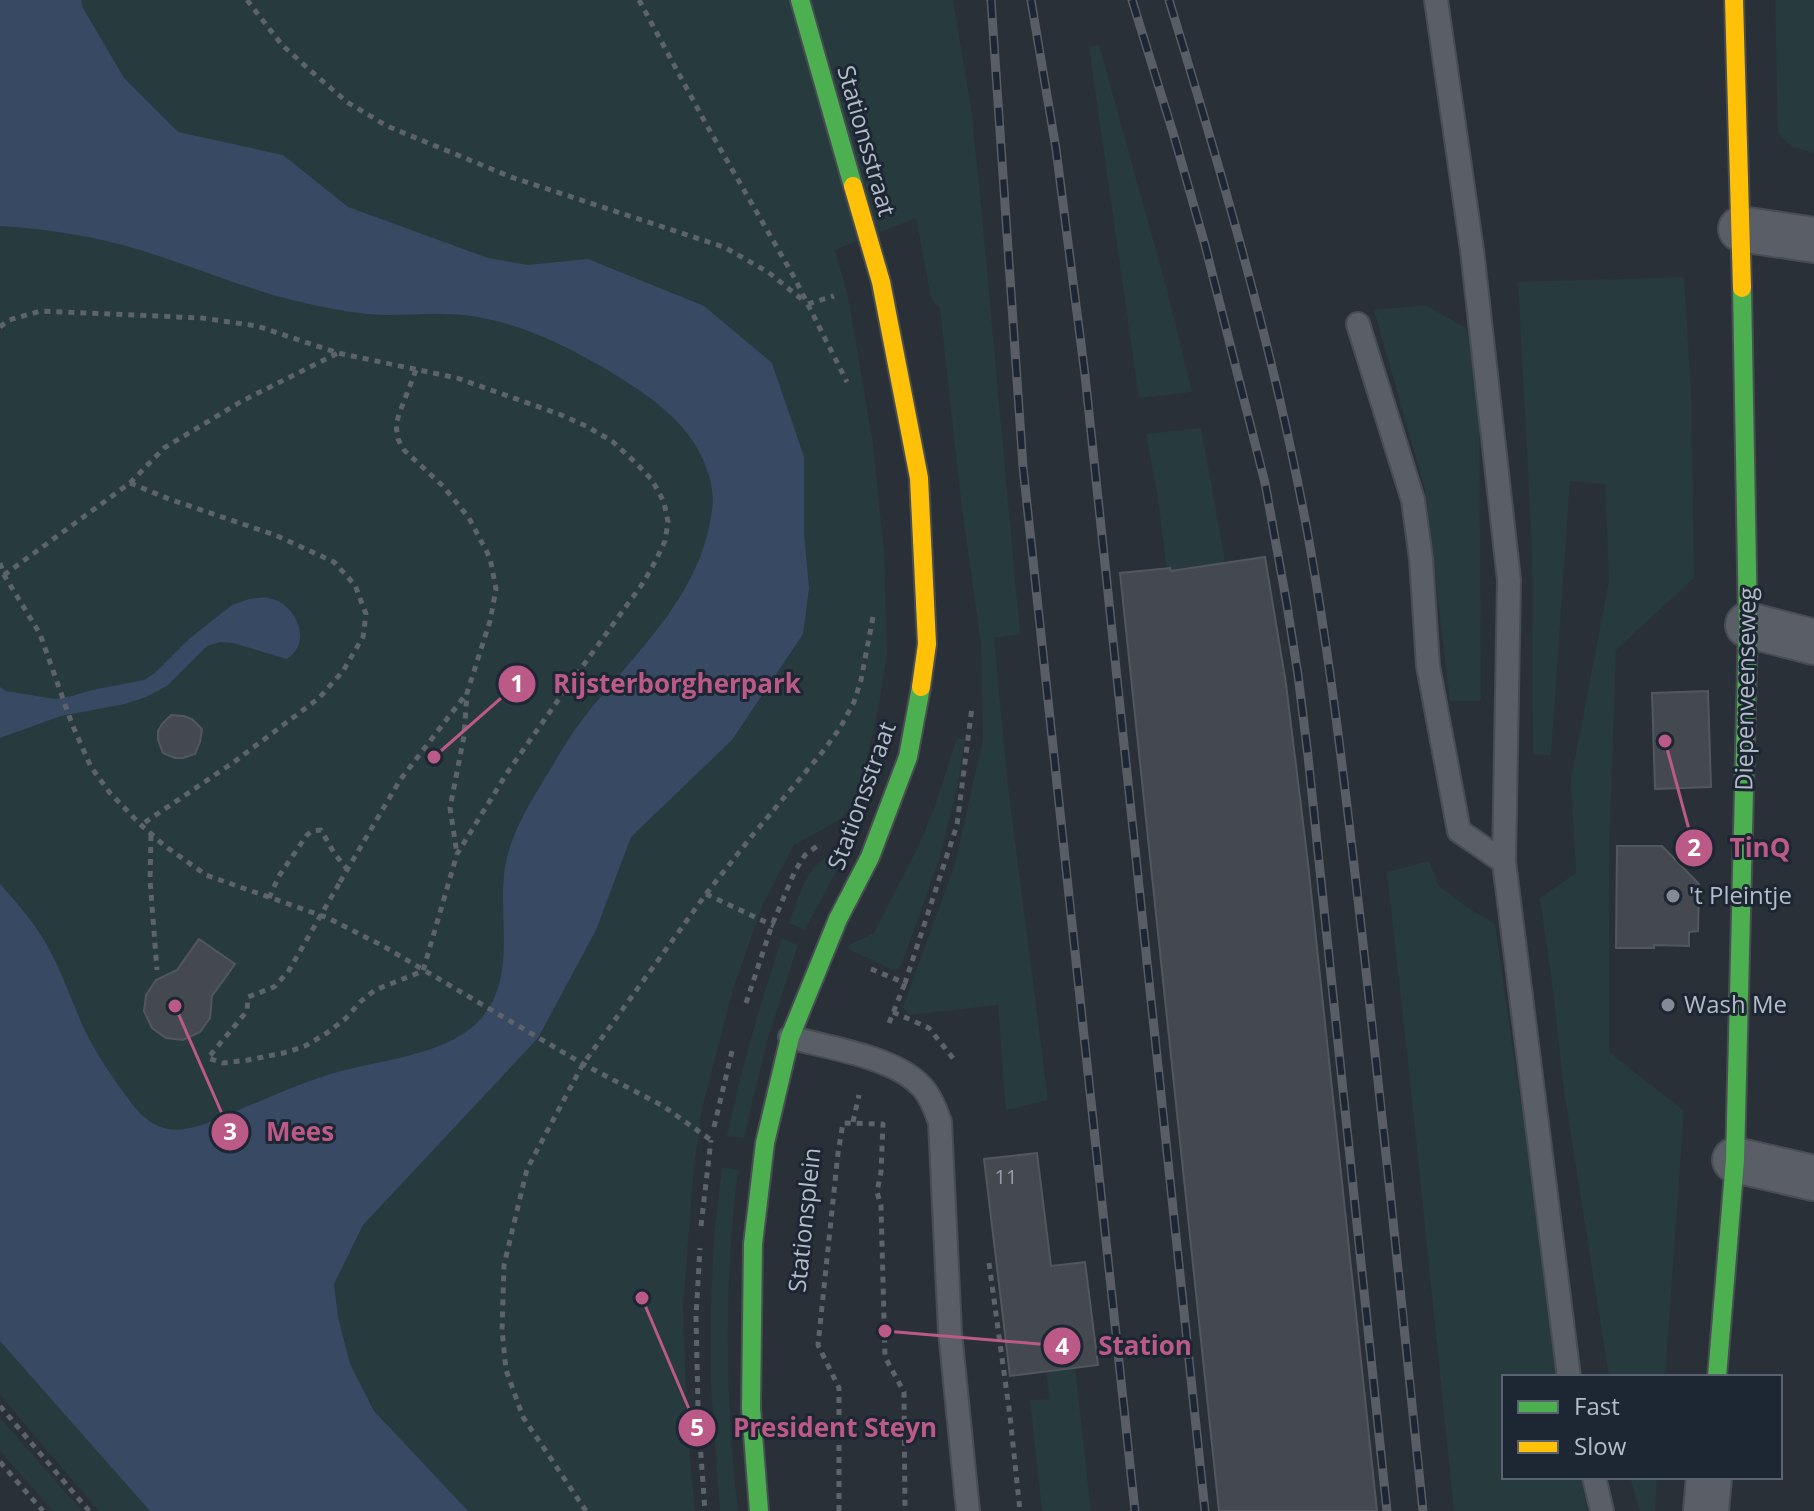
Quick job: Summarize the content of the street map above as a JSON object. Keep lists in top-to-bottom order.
{
  "streets": {
    "street": ["Stationsstraat", "Diepenveenseweg"],
    "path": ["Stationsplein"]
  },
  "places": [
    "TinQ",
    "Rijsterborgherpark",
    "'t Pleintje",
    "Wash Me",
    "Mees",
    "President Steyn",
    "Station"
  ],
  "house_numbers": ["11"],
  "legend": ["Fast", "Slow"]
}
